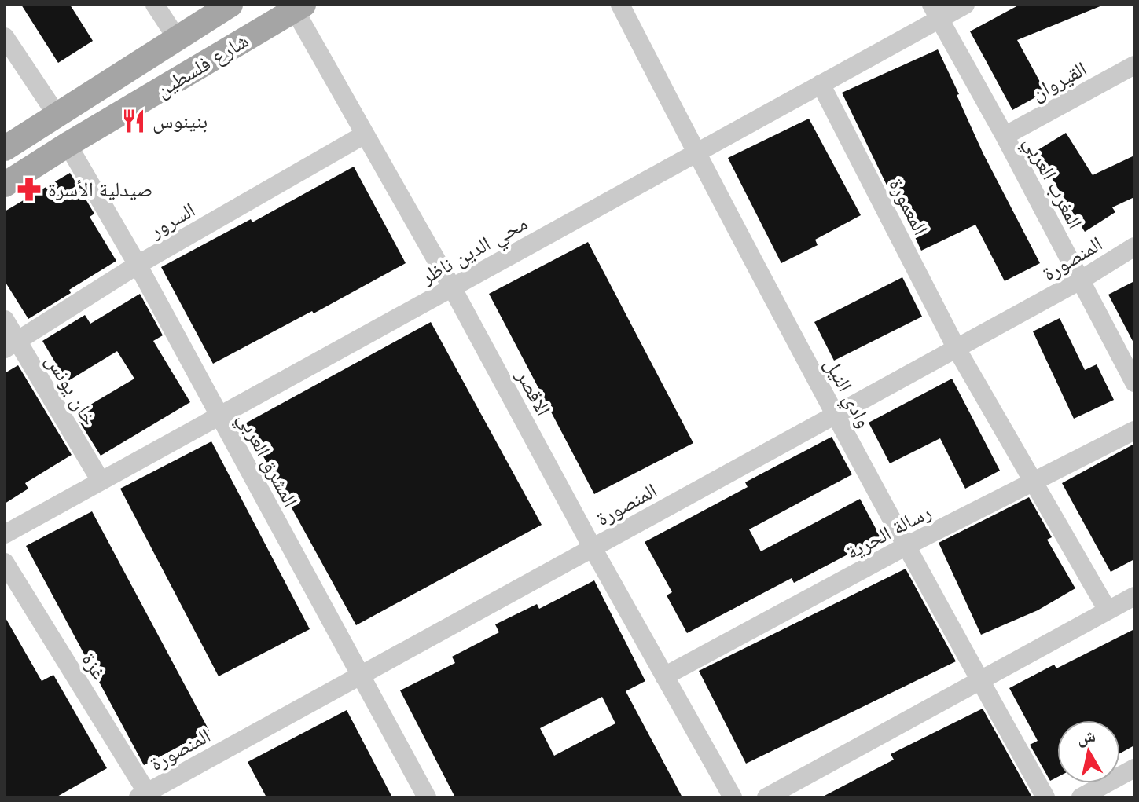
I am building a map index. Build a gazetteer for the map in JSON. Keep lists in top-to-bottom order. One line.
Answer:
{"streets":{"main road":["شارع فلسطين"],"street":["القيروان","المغرب العربي","المعمورة","السرور","محي الدين ناظر","المنصورة","خان يونس","الاقصر","وادي النيل","المشرق العربي","رسالة الحرية","غزة"]},"crossings":[["شارع فلسطين","الاقصر"],["شارع فلسطين","المشرق العربي"],["القيروان","المغرب العربي"],["المغرب العربي","محي الدين ناظر"],["المغرب العربي","المنصورة"],["المعمورة","محي الدين ناظر"],["المعمورة","المنصورة"],["المعمورة","رسالة الحرية"],["السرور","خان يونس"],["السرور","الاقصر"],["السرور","المشرق العربي"],["محي الدين ناظر","خان يونس"],["محي الدين ناظر","الاقصر"],["محي الدين ناظر","وادي النيل"],["محي الدين ناظر","المشرق العربي"],["المنصورة","الاقصر"],["المنصورة","وادي النيل"],["المنصورة","المشرق العربي"],["المنصورة","غزة"],["الاقصر","رسالة الحرية"],["وادي النيل","رسالة الحرية"]],"places":{"restaurant":["بنينوس"],"pharmacy":["صيدلية الأسرة"]},"north":"top"}
